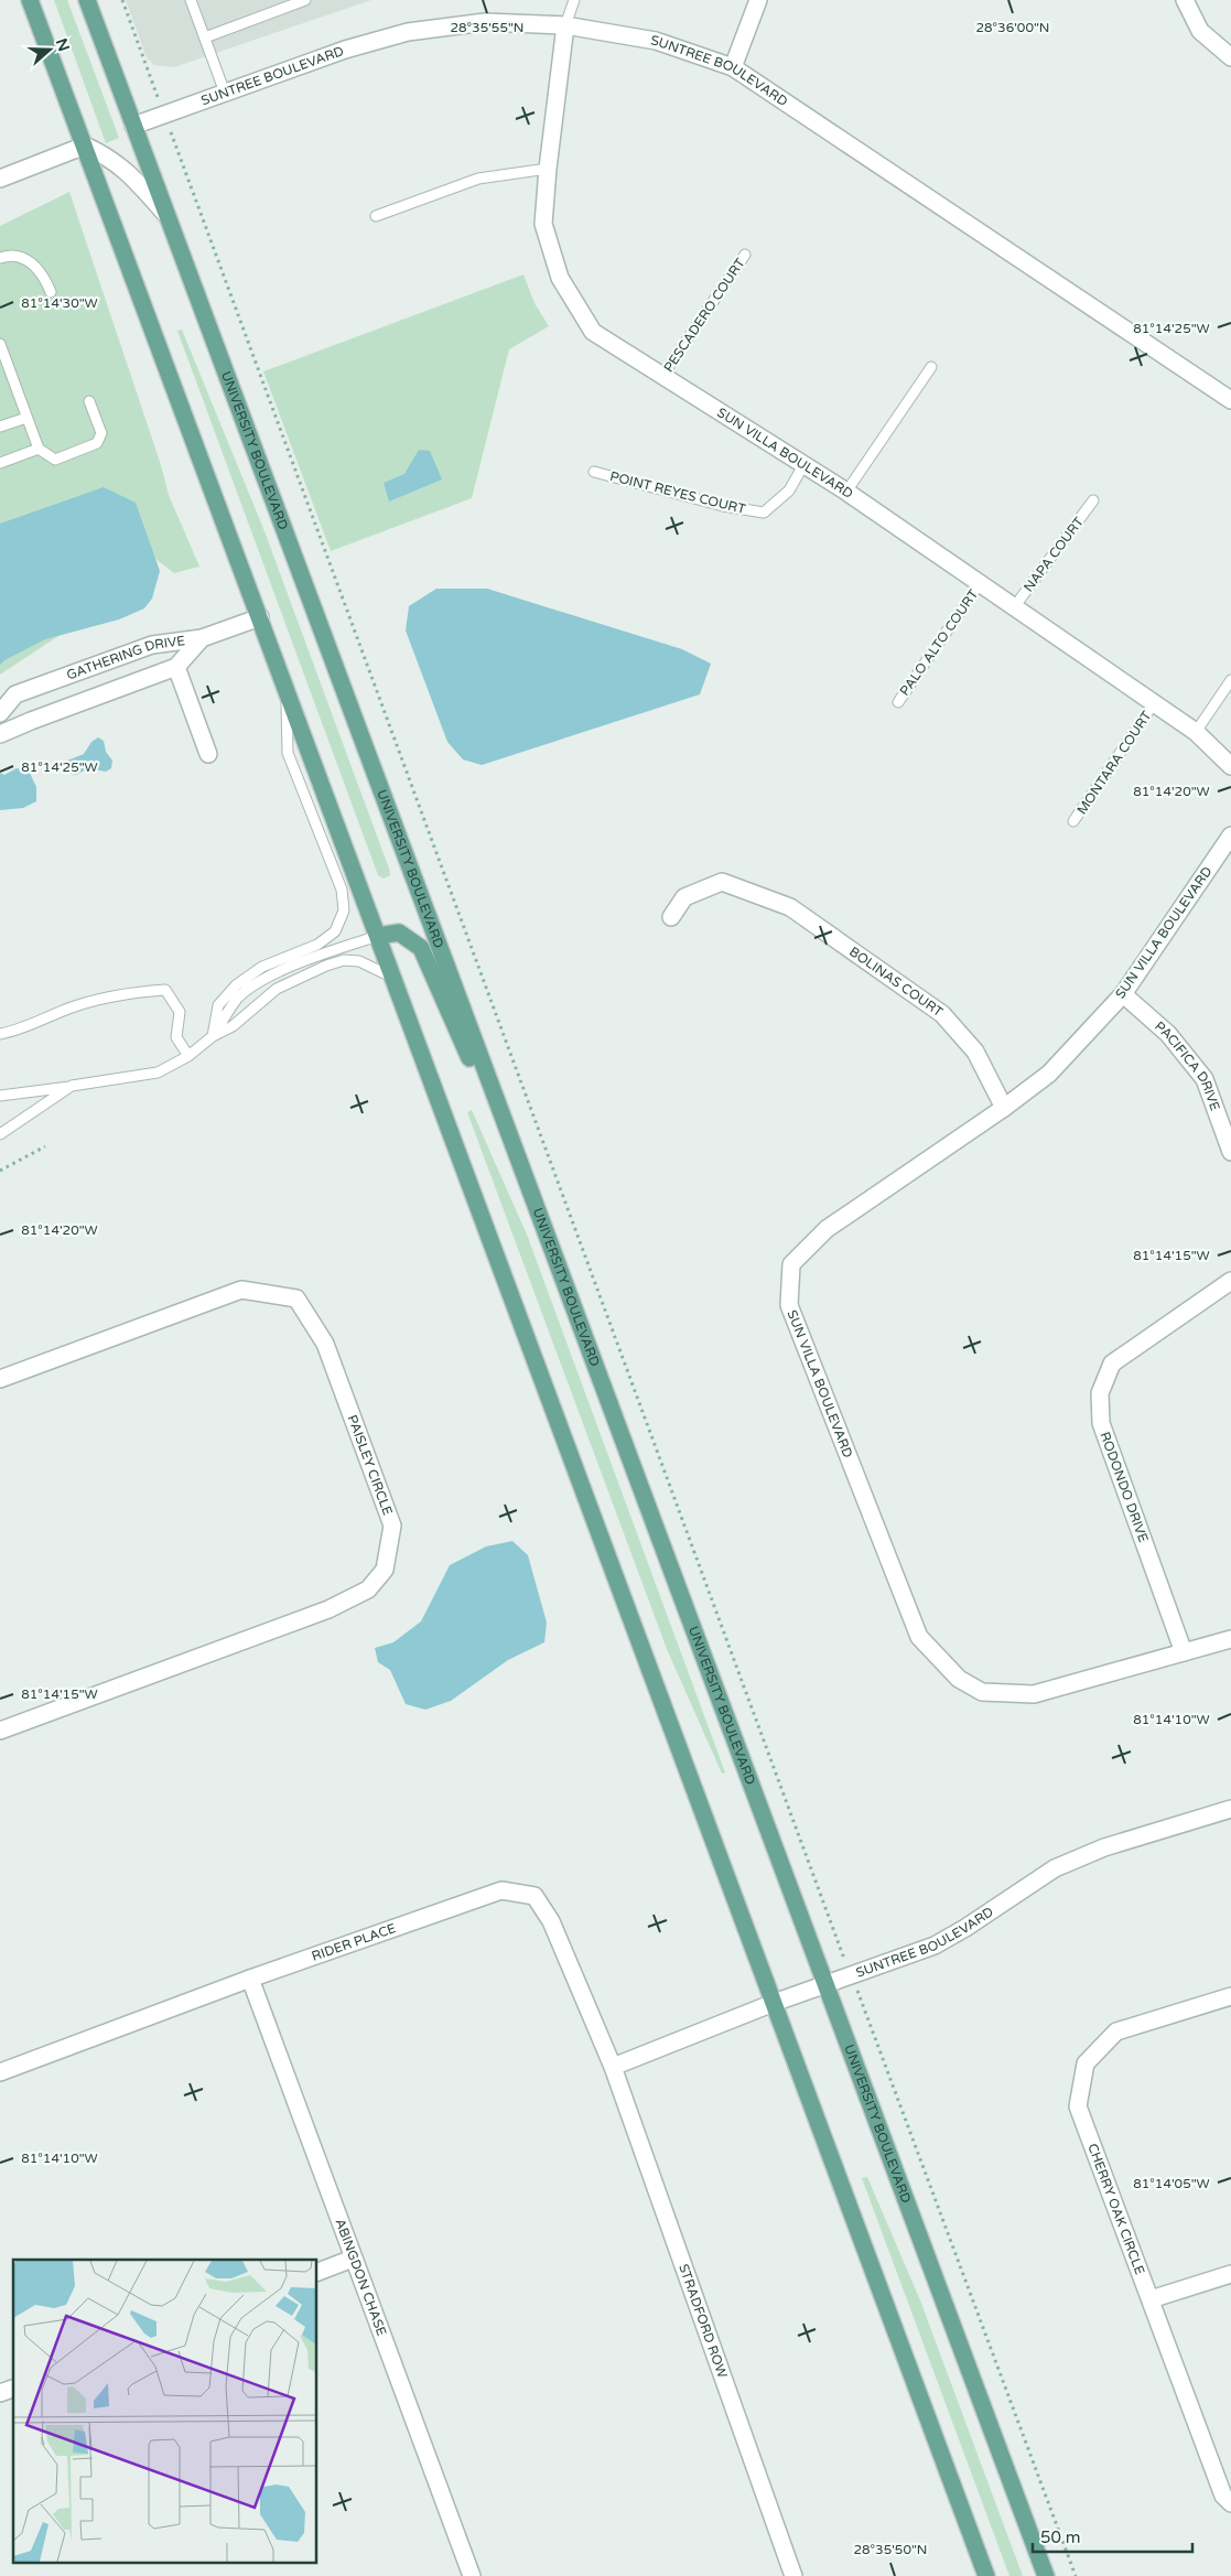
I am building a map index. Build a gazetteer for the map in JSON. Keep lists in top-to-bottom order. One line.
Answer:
{"streets":{"main road":["UNIVERSITY BOULEVARD"],"street":["SUNTREE BOULEVARD","SUN VILLA BOULEVARD","GATHERING DRIVE","BOLINAS COURT","PACIFICA DRIVE","PAISLEY CIRCLE","RODONDO DRIVE","RIDER PLACE","CHERRY OAK CIRCLE","ABINGDON CHASE","STRADFORD ROW"],"lane":["PESCADERO COURT","POINT REYES COURT","NAPA COURT","PALO ALTO COURT","MONTARA COURT"]},"crossings":[["SUNTREE BOULEVARD","UNIVERSITY BOULEVARD"],["SUNTREE BOULEVARD","SUN VILLA BOULEVARD"],["SUNTREE BOULEVARD","RIDER PLACE"],["SUNTREE BOULEVARD","STRADFORD ROW"],["PESCADERO COURT","SUN VILLA BOULEVARD"],["SUN VILLA BOULEVARD","POINT REYES COURT"],["SUN VILLA BOULEVARD","NAPA COURT"],["SUN VILLA BOULEVARD","PALO ALTO COURT"],["SUN VILLA BOULEVARD","MONTARA COURT"],["SUN VILLA BOULEVARD","BOLINAS COURT"],["SUN VILLA BOULEVARD","PACIFICA DRIVE"],["SUN VILLA BOULEVARD","RODONDO DRIVE"],["RIDER PLACE","ABINGDON CHASE"],["RIDER PLACE","STRADFORD ROW"]],"scale_bar":"50 m","north":"right","coordinates":["28°35'55\"N","28°36'00\"N","81°14'30\"W","81°14'25\"W","81°14'20\"W","81°14'15\"W","81°14'10\"W","81°14'05\"W","28°35'50\"N"]}
